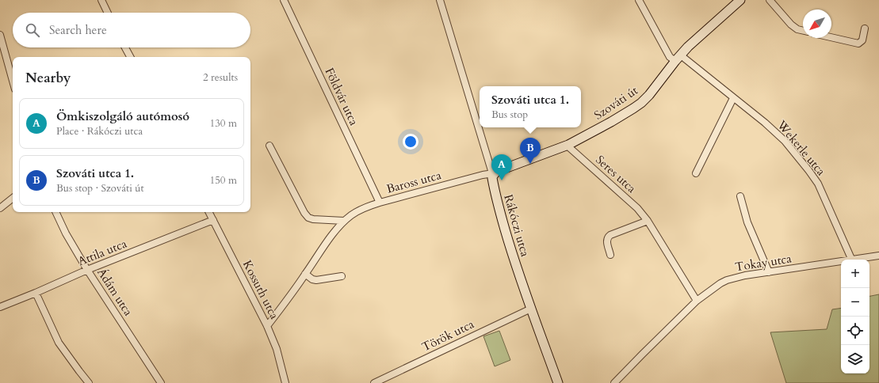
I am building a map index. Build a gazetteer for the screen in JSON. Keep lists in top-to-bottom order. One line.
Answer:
{"streets":{"main road":["Szováti út","Rákóczi utca"],"street":["Földvár utca","Wekerle utca","Seres utca","Baross utca","Attila utca","Tokay utca","Kossuth utca","Ádám utca","Török utca"]},"crossings":[["Földvár utca","Baross utca"],["Szováti út","Wekerle utca"],["Szováti út","Seres utca"],["Szováti út","Baross utca"],["Szováti út","Rákóczi utca"],["Seres utca","Tokay utca"],["Baross utca","Rákóczi utca"],["Baross utca","Kossuth utca"],["Rákóczi utca","Török utca"],["Attila utca","Kossuth utca"],["Attila utca","Ádám utca"]],"north":"bottom left","page":{"search":"Search here","heading":["Nearby","2 results"],"popup":["Szováti utca 1.","Bus stop"],"list":[{"mark":"A","name":"Ömkiszolgáló autómosó","note":"Place · Rákóczi utca","value":"130 m"},{"mark":"B","name":"Szováti utca 1.","note":"Bus stop · Szováti út","value":"150 m"}],"pins":["B","A"],"map_buttons":["+","−"]}}
